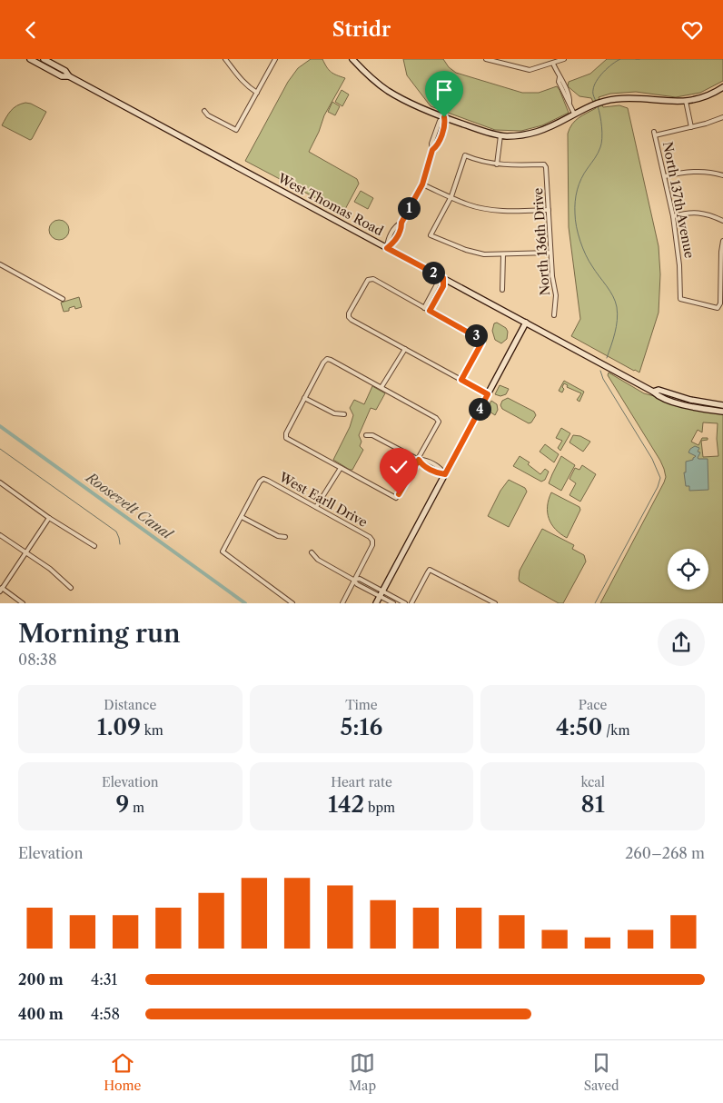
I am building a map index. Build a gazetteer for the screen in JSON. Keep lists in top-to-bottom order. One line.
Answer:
{"streets":{"main road":["West Thomas Road"],"street":["North 137th Avenue","North 136th Drive","West Earll Drive"]},"water":["Roosevelt Canal"],"page":{"header":"Stridr","pins":["1","2","3","4"],"heading":["Morning run","08:38"],"stats":[["Distance","1.09 km"],["Time","5:16"],["Pace","4:50 /km"],["Elevation","9 m"],["Heart rate","142 bpm"],["kcal","81"]],"chart":["Elevation","260–268 m"],"list":[{"name":"200 m","note":"4:31"},{"name":"400 m","note":"4:58"}],"tabs":["Home","Map","Saved"]}}
